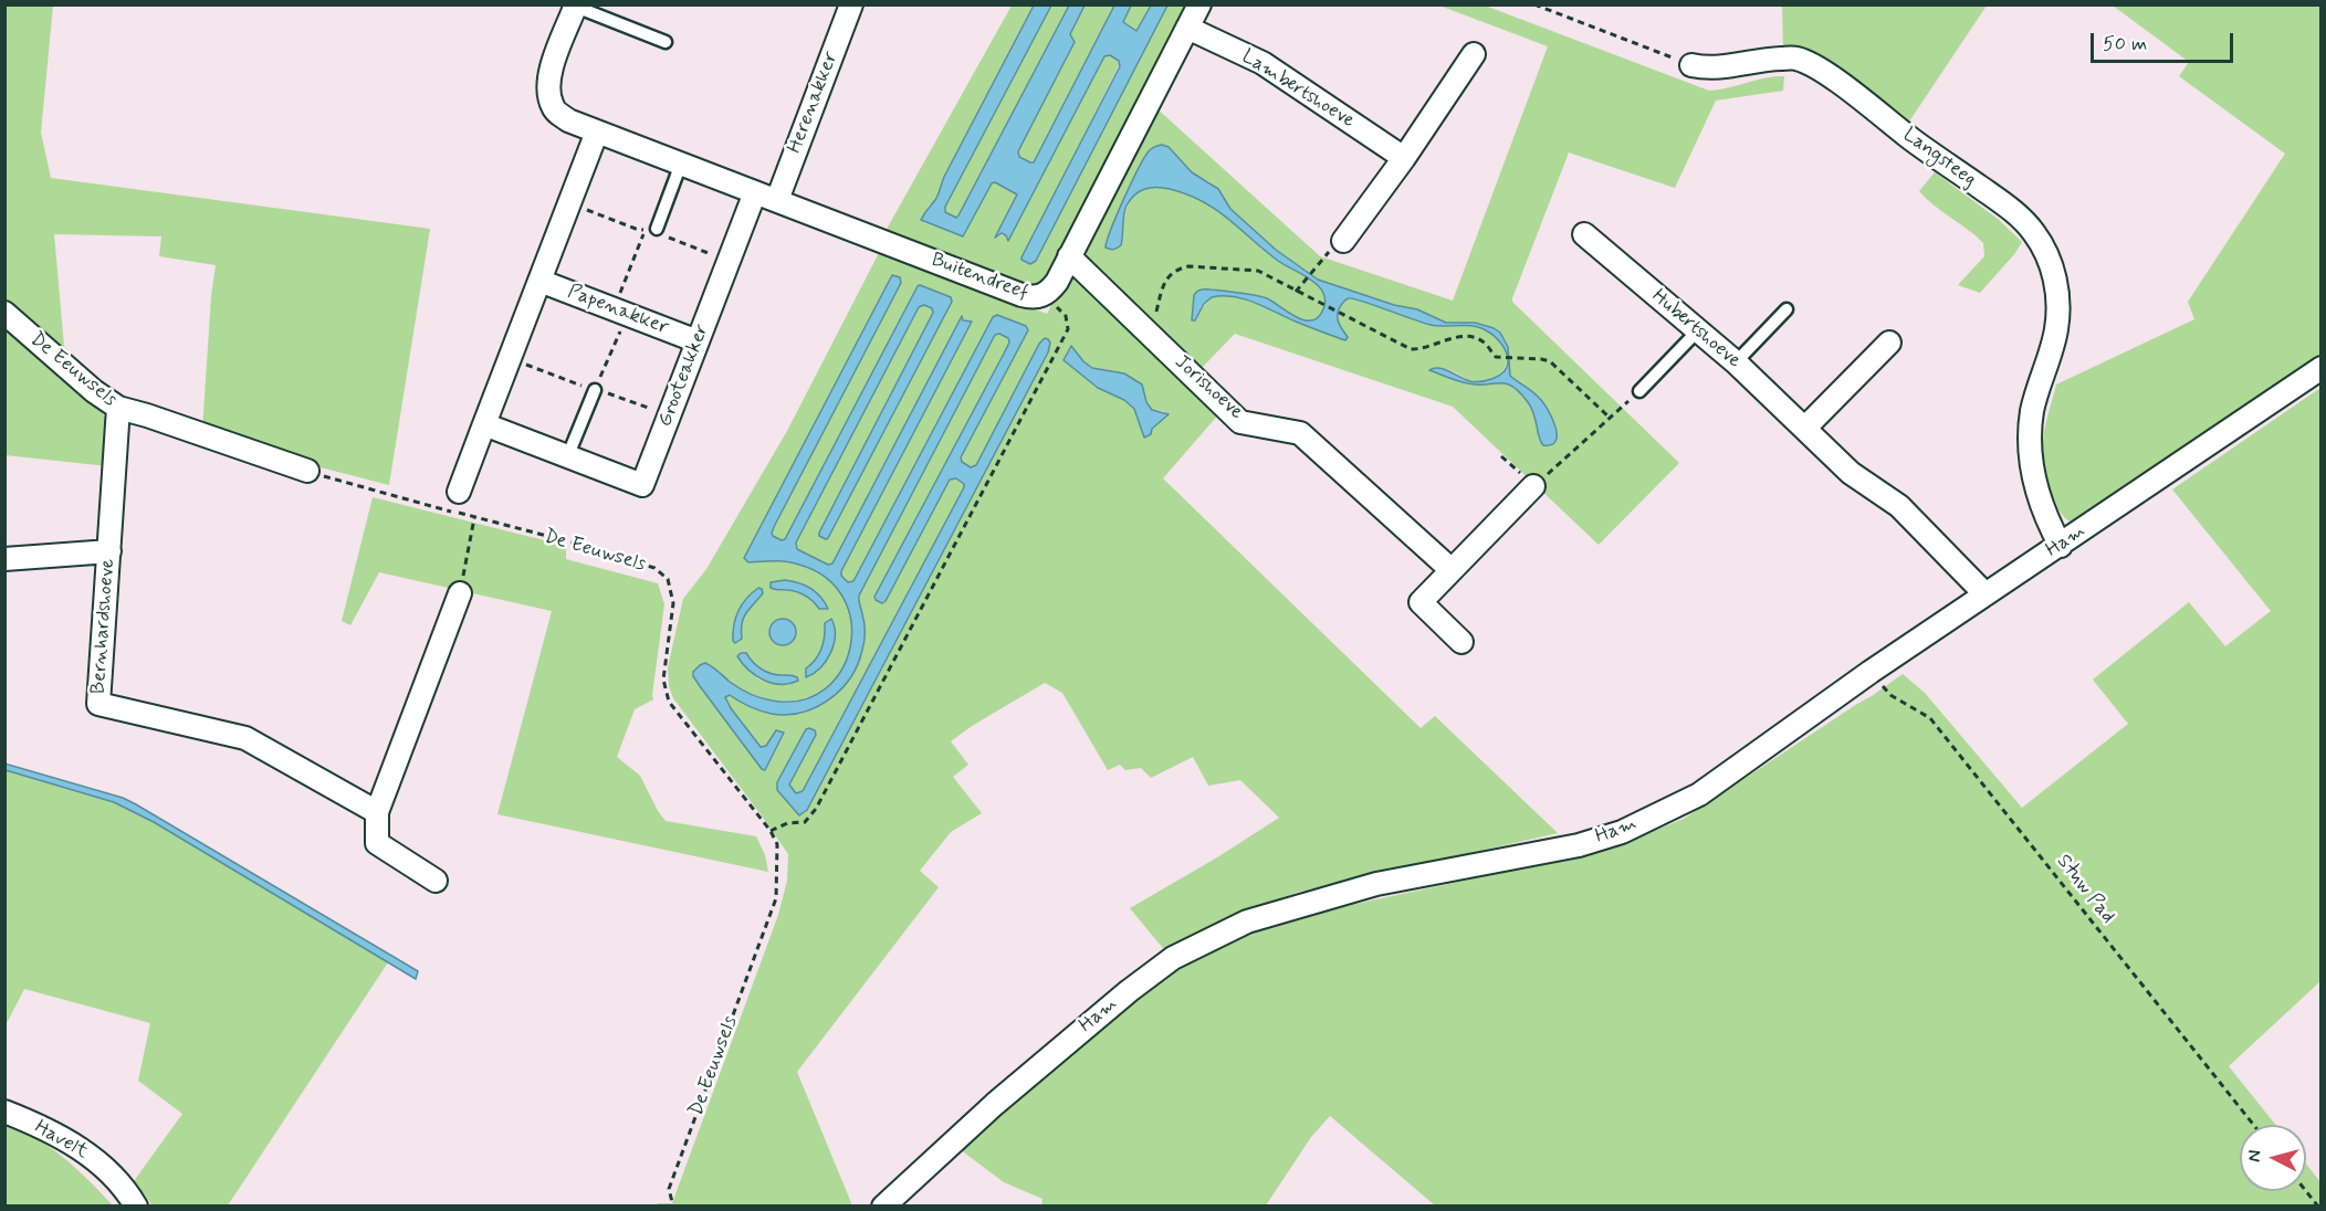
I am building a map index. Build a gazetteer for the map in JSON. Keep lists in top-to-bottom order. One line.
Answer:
{"streets":{"street":["Lambertshoeve","Herenakker","Langsteeg","Buitendreef","Papenakker","Hubertshoeve","De Eeuwsels","Grooteakker","Jorishoeve","Ham","Bernhardshoeve","Havelt"],"path":["Stuw Pad"]},"crossings":[["Lambertshoeve","Buitendreef"],["Herenakker","Buitendreef"],["Langsteeg","Ham"],["Buitendreef","Grooteakker"],["Buitendreef","Jorishoeve"],["Papenakker","Grooteakker"],["Hubertshoeve","Ham"],["De Eeuwsels","Bernhardshoeve"],["Ham","Stuw Pad"]],"scale_bar":"50 m","north":"left"}
